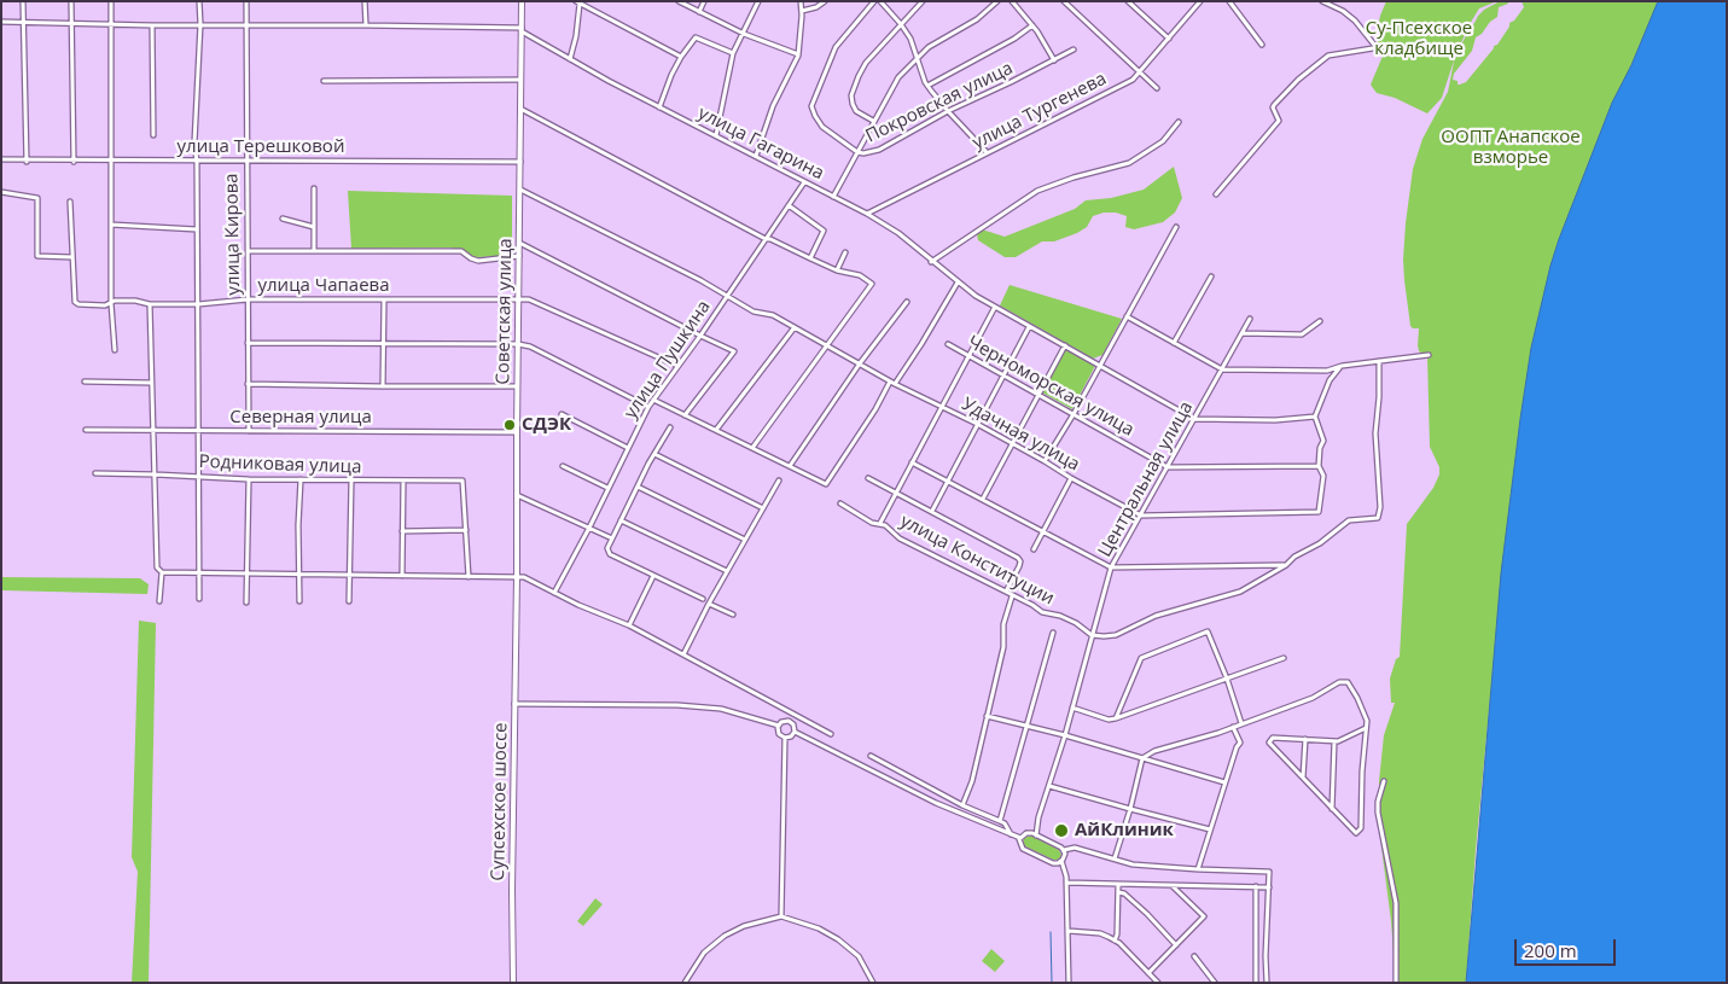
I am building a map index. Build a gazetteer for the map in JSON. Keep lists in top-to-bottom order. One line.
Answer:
{"streets":{"main road":["Советская улица","Супсехское шоссе"],"street":["Покровская улица","улица Тургенева","улица Гагарина","улица Терешковой","улица Кирова","улица Чапаева","улица Пушкина","Черноморская улица","Северная улица","Удачная улица","Родниковая улица","Центральная улица","улица Конституции"]},"crossings":[["улица Тургенева","улица Гагарина"],["улица Гагарина","улица Кирова"],["улица Гагарина","Советская улица"],["улица Гагарина","улица Пушкина"],["улица Гагарина","Центральная улица"],["улица Терешковой","улица Кирова"],["улица Терешковой","Советская улица"],["улица Кирова","улица Чапаева"],["улица Кирова","Северная улица"],["улица Чапаева","Советская улица"],["улица Чапаева","улица Пушкина"],["Советская улица","Северная улица"],["Советская улица","Супсехское шоссе"],["улица Пушкина","Удачная улица"],["Черноморская улица","Удачная улица"],["Черноморская улица","Центральная улица"],["Удачная улица","Центральная улица"],["Центральная улица","улица Конституции"]],"parks":["Су-Псехское кладбище","ООПТ Анапское взморье"],"places":["СДЭК","АйКлиник"],"scale_bar":"200 m"}
